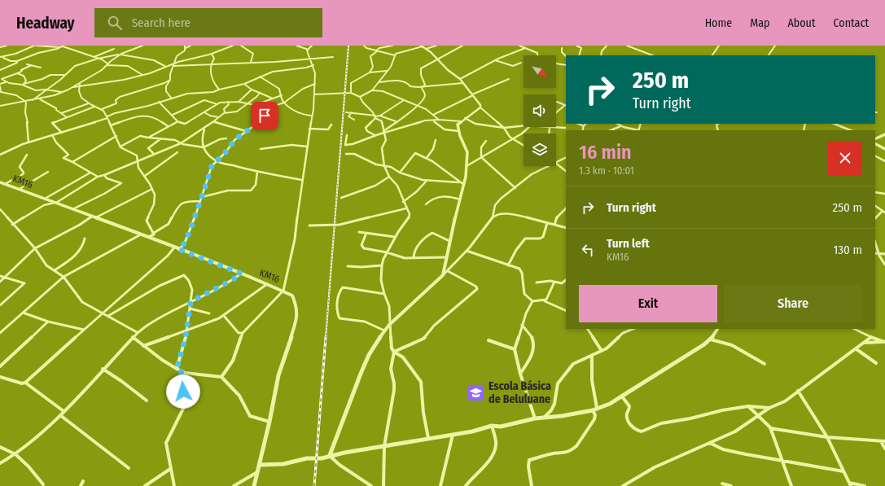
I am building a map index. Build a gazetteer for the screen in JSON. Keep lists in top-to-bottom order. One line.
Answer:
{"streets":{"street":["KM16"]},"places":{"school or university":["Escola Básica de Beluluane"]},"north":"bottom right","page":{"header":"Headway","search":"Search here","nav":["Home","Map","About","Contact"],"turn":["250 m","Turn right"],"heading":["16 min","1.3 km · 10:01"],"list":[{"name":"Turn right","value":"250 m"},{"name":"Turn left","note":"KM16","value":"130 m"}],"buttons":["Exit","Share"]}}
